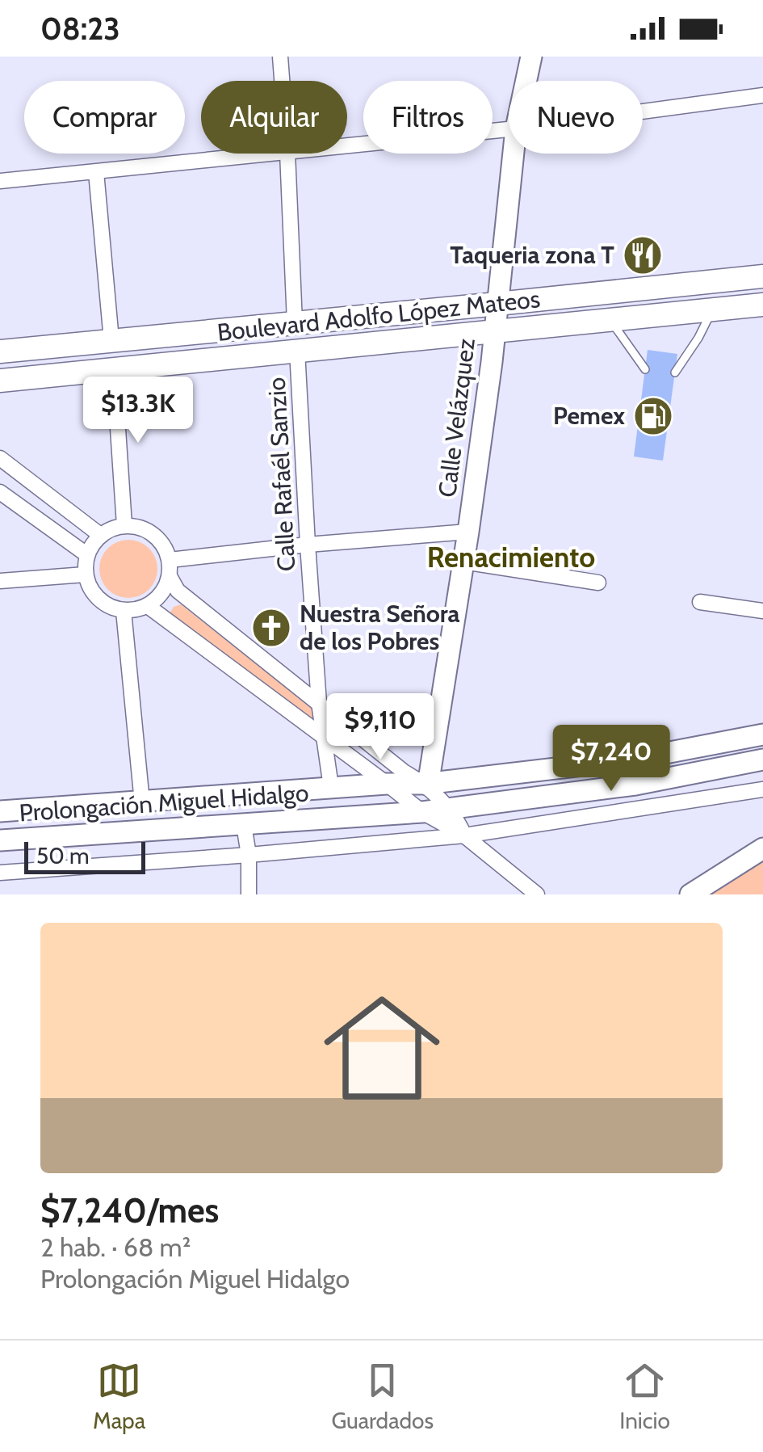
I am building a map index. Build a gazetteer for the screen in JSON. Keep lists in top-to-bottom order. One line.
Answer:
{"streets":{"main road":["Boulevard Adolfo López Mateos"],"street":["Calle Velázquez","Calle Rafaél Sanzio","Prolongación Miguel Hidalgo"]},"crossings":[["Boulevard Adolfo López Mateos","Calle Velázquez"],["Boulevard Adolfo López Mateos","Calle Rafaél Sanzio"],["Calle Velázquez","Prolongación Miguel Hidalgo"],["Calle Rafaél Sanzio","Prolongación Miguel Hidalgo"]],"districts":["Renacimiento"],"places":{"restaurant":["Taqueria zona T"],"fuel station":["Pemex"],"church":["Nuestra Señora de los Pobres"]},"scale_bar":"50 m","page":{"status":"08:23","chip":["Comprar","Alquilar","Filtros","Nuevo"],"price":["$13.3K","$9,110","$7,240"],"scale":"50 m","list":[{"name":"$7,240/mes","note":"2 hab. · 68 m² · Prolongación Miguel Hidalgo"}],"tabs":["Mapa","Guardados","Inicio"]}}
